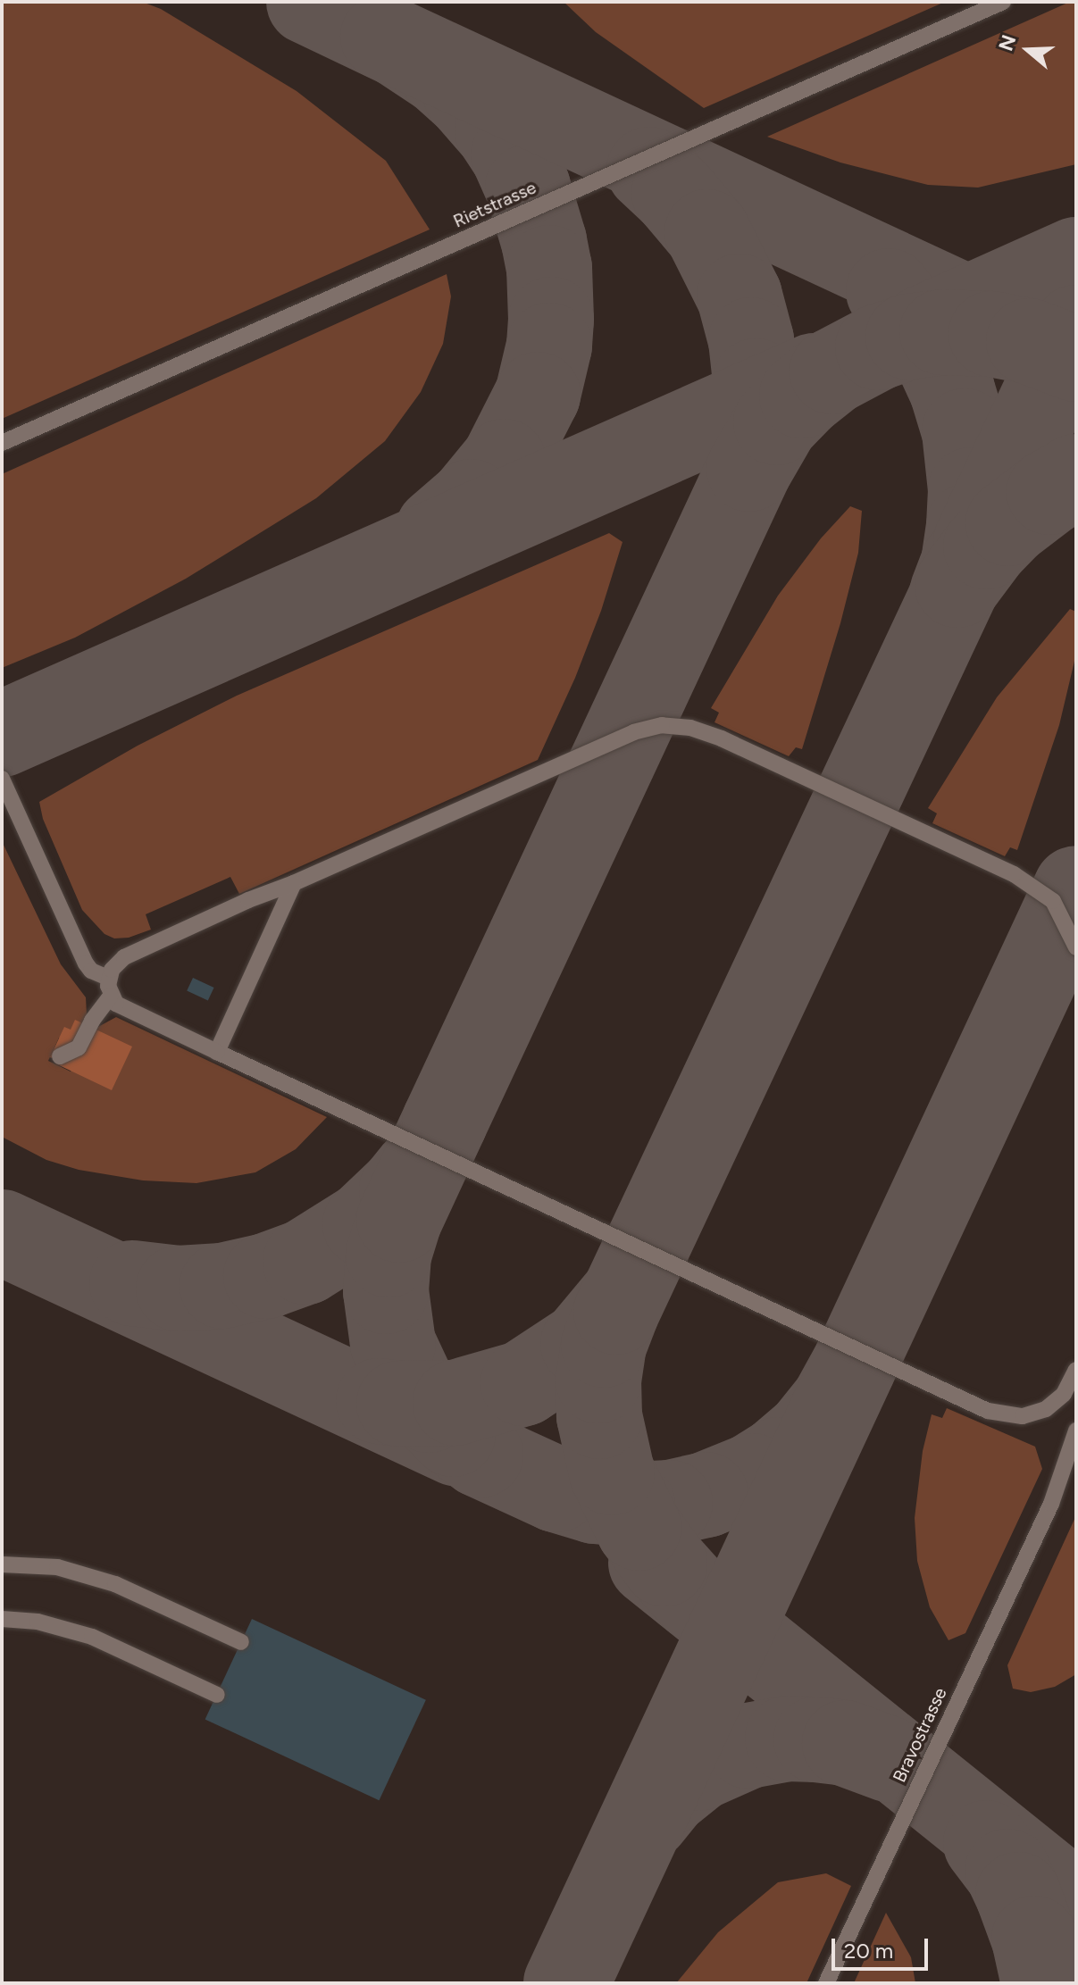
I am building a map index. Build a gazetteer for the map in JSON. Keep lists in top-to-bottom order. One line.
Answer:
{"streets":{"lane":["Rietstrasse","Bravostrasse"]},"scale_bar":"20 m","north":"left"}
